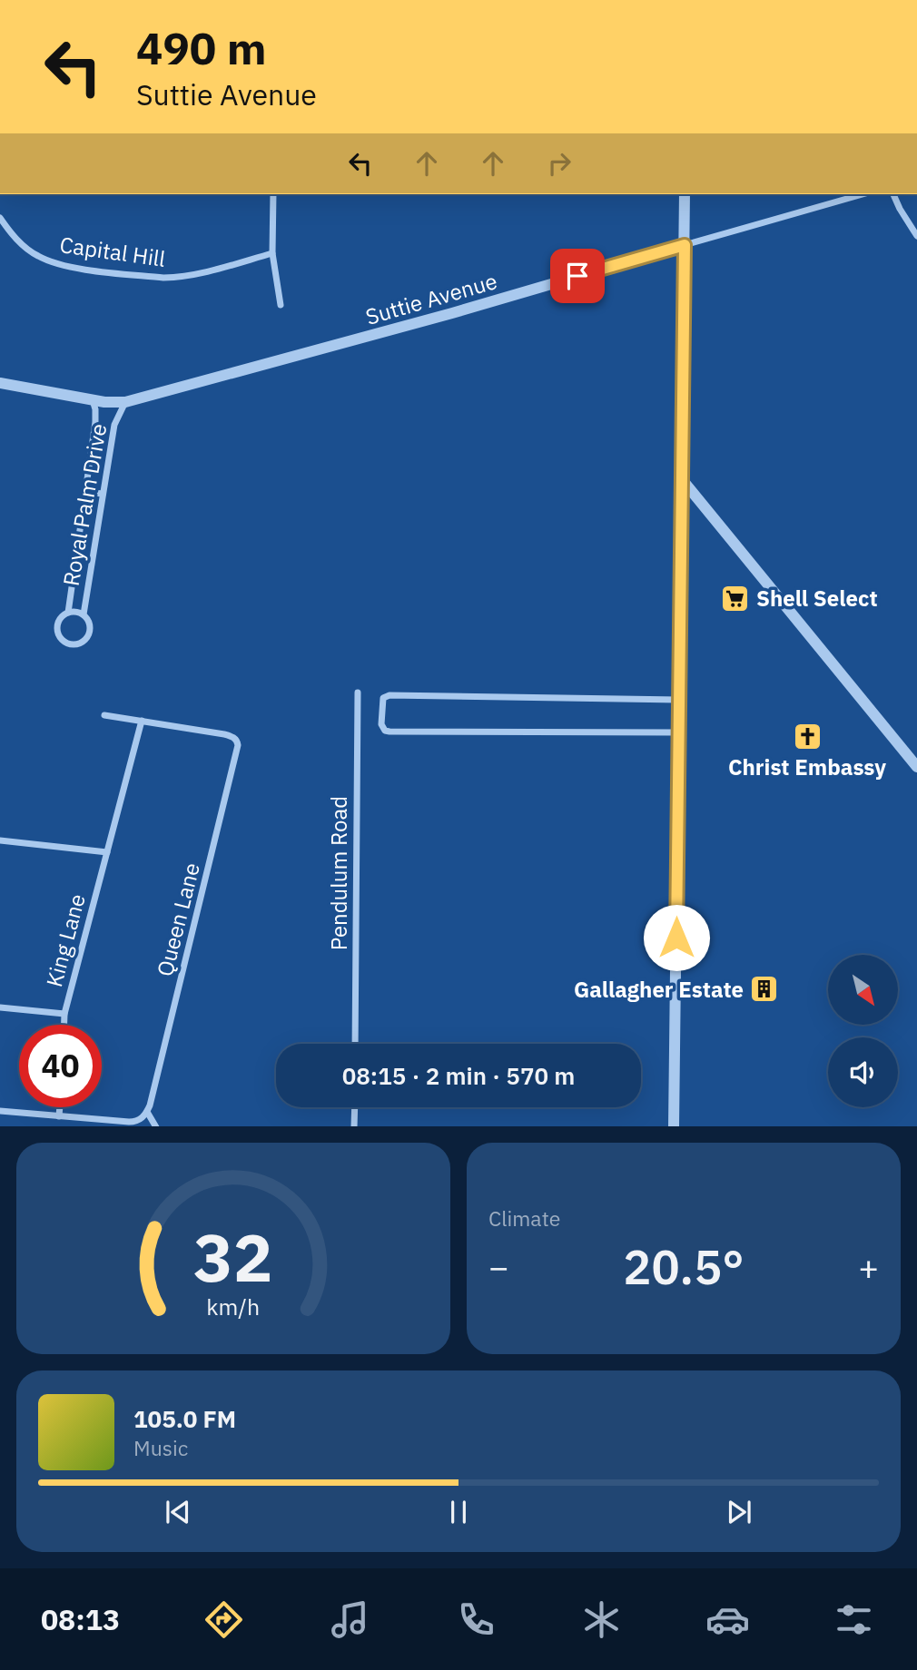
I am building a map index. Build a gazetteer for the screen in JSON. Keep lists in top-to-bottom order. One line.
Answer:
{"streets":{"street":["Capital Hill","Suttie Avenue","Royal Palm Drive","Pendulum Road","Queen Lane","King Lane"]},"crossings":[["Suttie Avenue","Royal Palm Drive"],["Queen Lane","King Lane"]],"places":{"supermarket":["Shell Select"],"church":["Christ Embassy"],"building":["Gallagher Estate"]},"north":"bottom right","page":{"turn":["490 m","Suttie Avenue"],"limit":"40","trip":"08:15 · 2 min · 570 m","tile":"Climate","heat":["−","20.5°","+"],"song":["105.0 FM","Music"],"tabs":"08:13","gauge":["32","km/h"]}}
